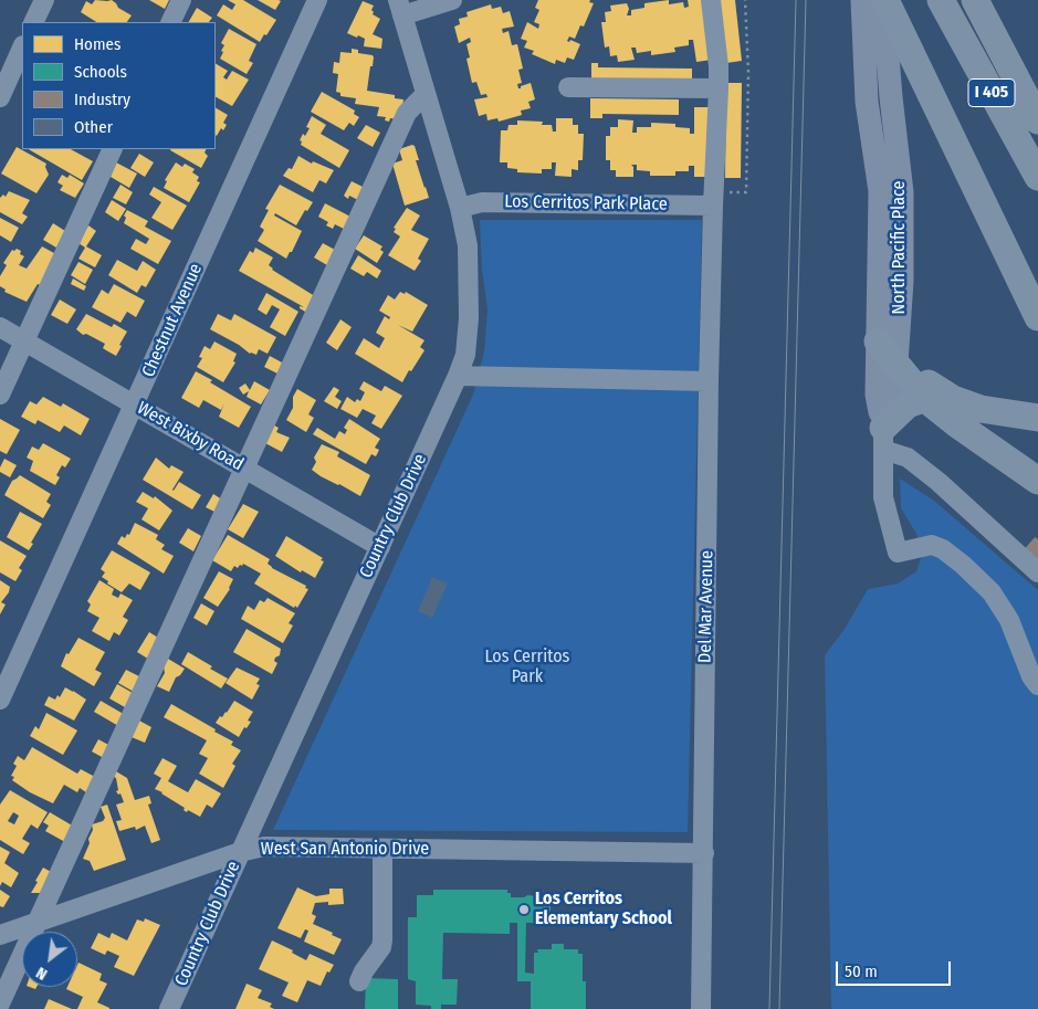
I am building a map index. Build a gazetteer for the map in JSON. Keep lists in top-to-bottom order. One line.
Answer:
{"streets":{"highway":["I 405"],"main road":["North Pacific Place"],"street":["Los Cerritos Park Place","Chestnut Avenue","West Bixby Road","Country Club Drive","Del Mar Avenue","West San Antonio Drive"]},"crossings":[["Los Cerritos Park Place","Country Club Drive"],["Los Cerritos Park Place","Del Mar Avenue"],["Chestnut Avenue","West Bixby Road"],["West Bixby Road","Country Club Drive"],["Country Club Drive","West San Antonio Drive"],["Del Mar Avenue","West San Antonio Drive"]],"parks":["Los Cerritos Park"],"places":["Los Cerritos Elementary School"],"legend":["Homes","Schools","Industry","Other"],"scale_bar":"50 m","north":"bottom left"}
